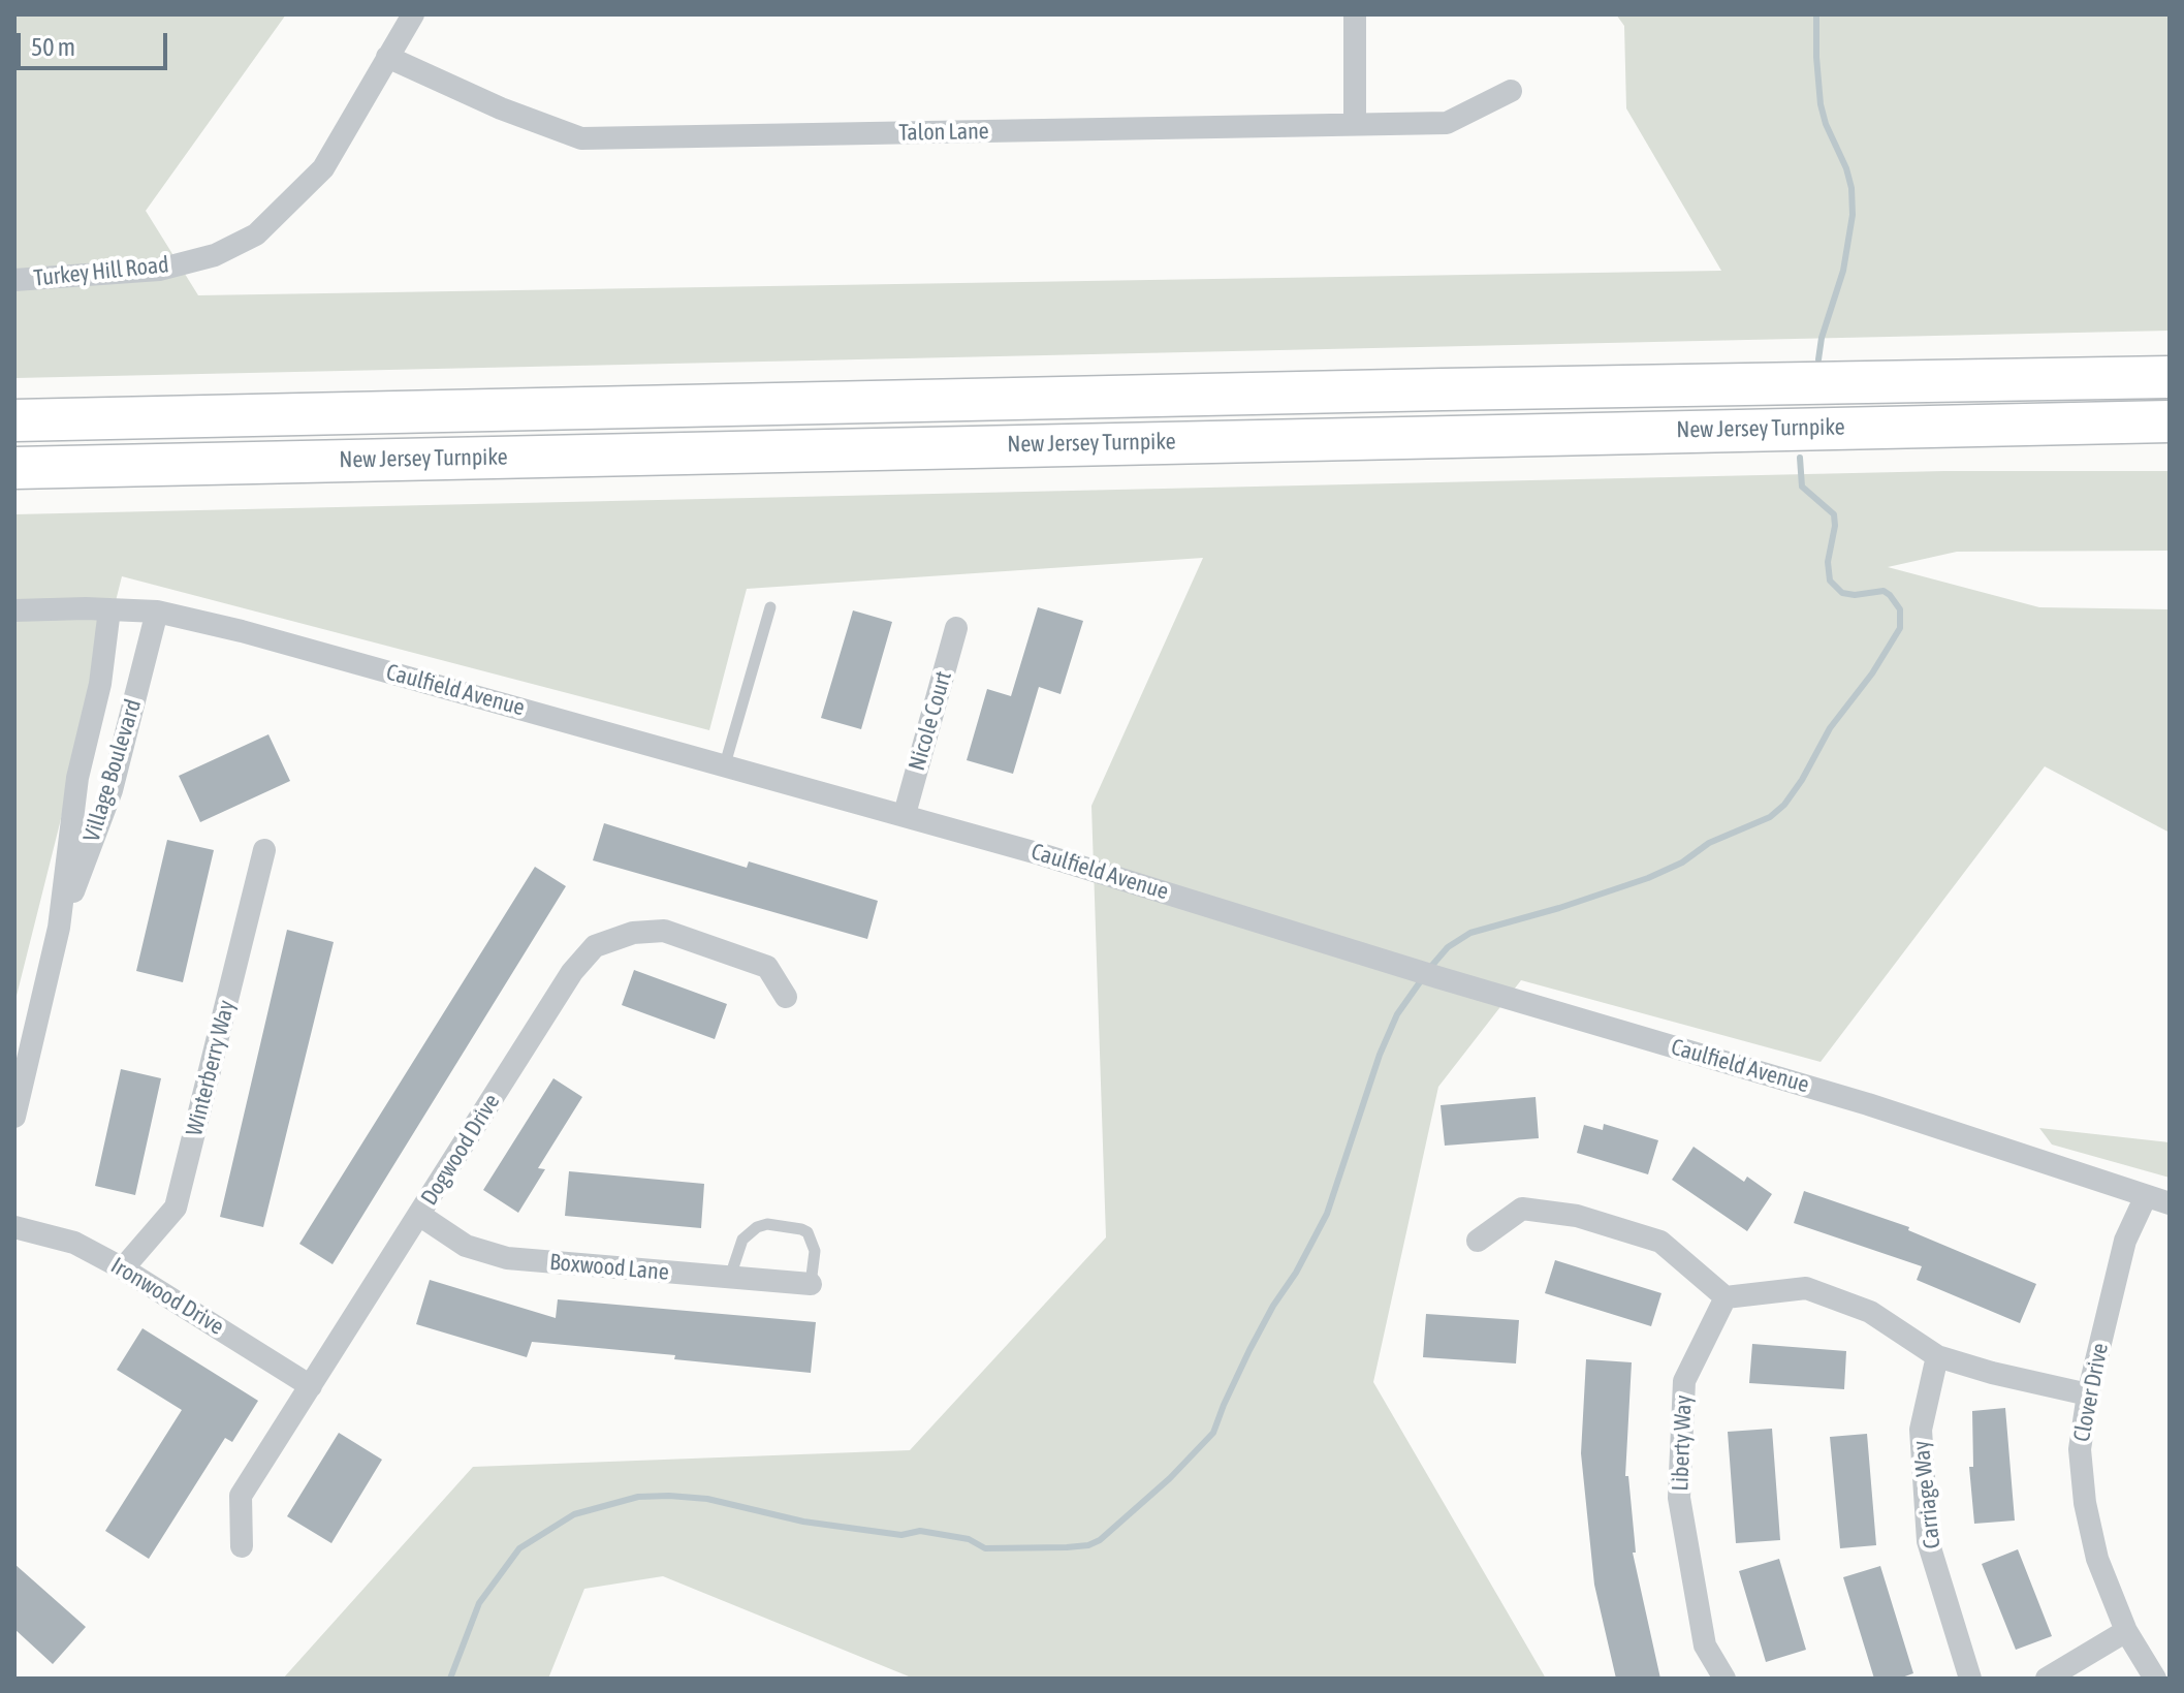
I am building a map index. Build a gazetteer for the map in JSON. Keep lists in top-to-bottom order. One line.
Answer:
{"streets":{"highway":["New Jersey Turnpike"],"street":["Talon Lane","Turkey Hill Road","Caulfield Avenue","Nicole Court","Village Boulevard","Winterberry Way","Dogwood Drive","Boxwood Lane","Ironwood Drive","Clover Drive","Liberty Way","Carriage Way"]},"crossings":[["Talon Lane","Turkey Hill Road"],["Caulfield Avenue","Nicole Court"],["Caulfield Avenue","Village Boulevard"],["Caulfield Avenue","Clover Drive"],["Winterberry Way","Ironwood Drive"],["Dogwood Drive","Boxwood Lane"],["Dogwood Drive","Ironwood Drive"]],"scale_bar":"50 m"}
